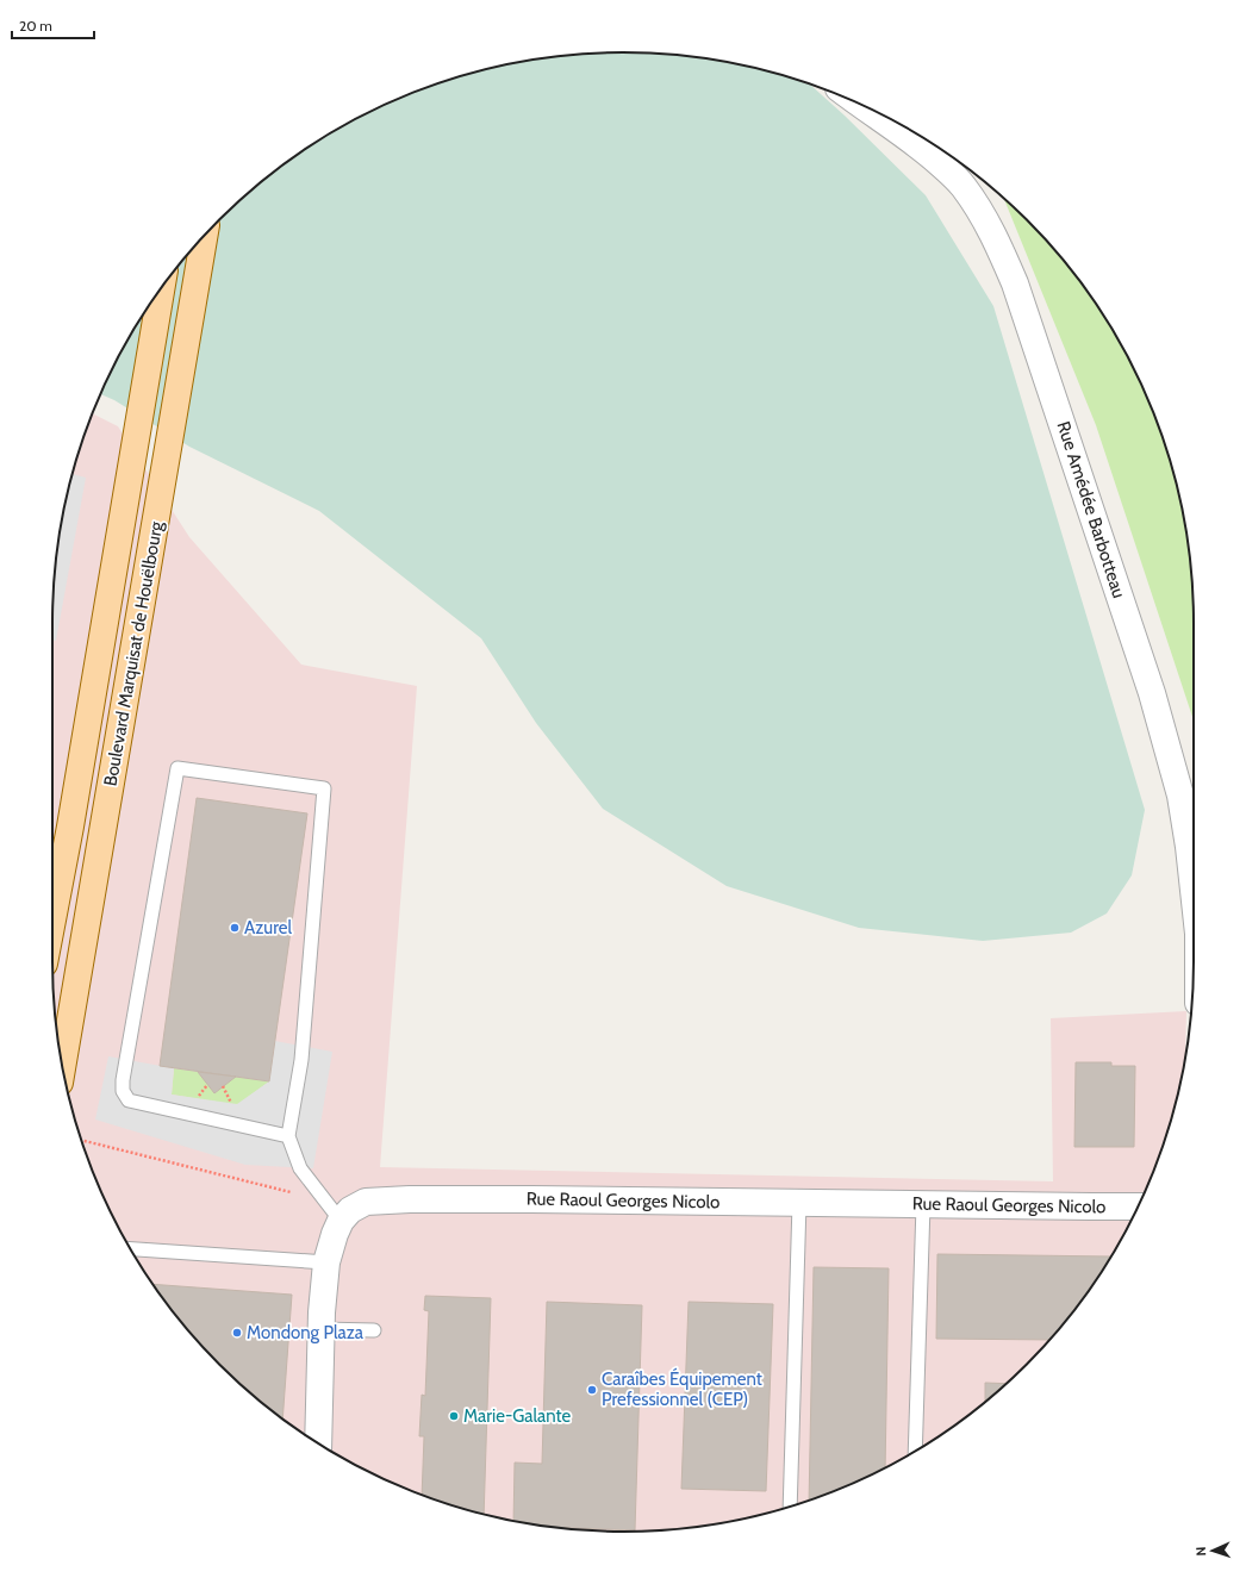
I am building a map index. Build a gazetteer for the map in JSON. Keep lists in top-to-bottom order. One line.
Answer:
{"streets":{"main road":["Boulevard Marquisat de Houëlbourg"],"street":["Rue Amédée Barbotteau","Rue Raoul Georges Nicolo"]},"places":["Azurel","Mondong Plaza","Caraîbes Équipement Prefessionnel (CEP)","Marie-Galante"],"scale_bar":"20 m","north":"left"}
